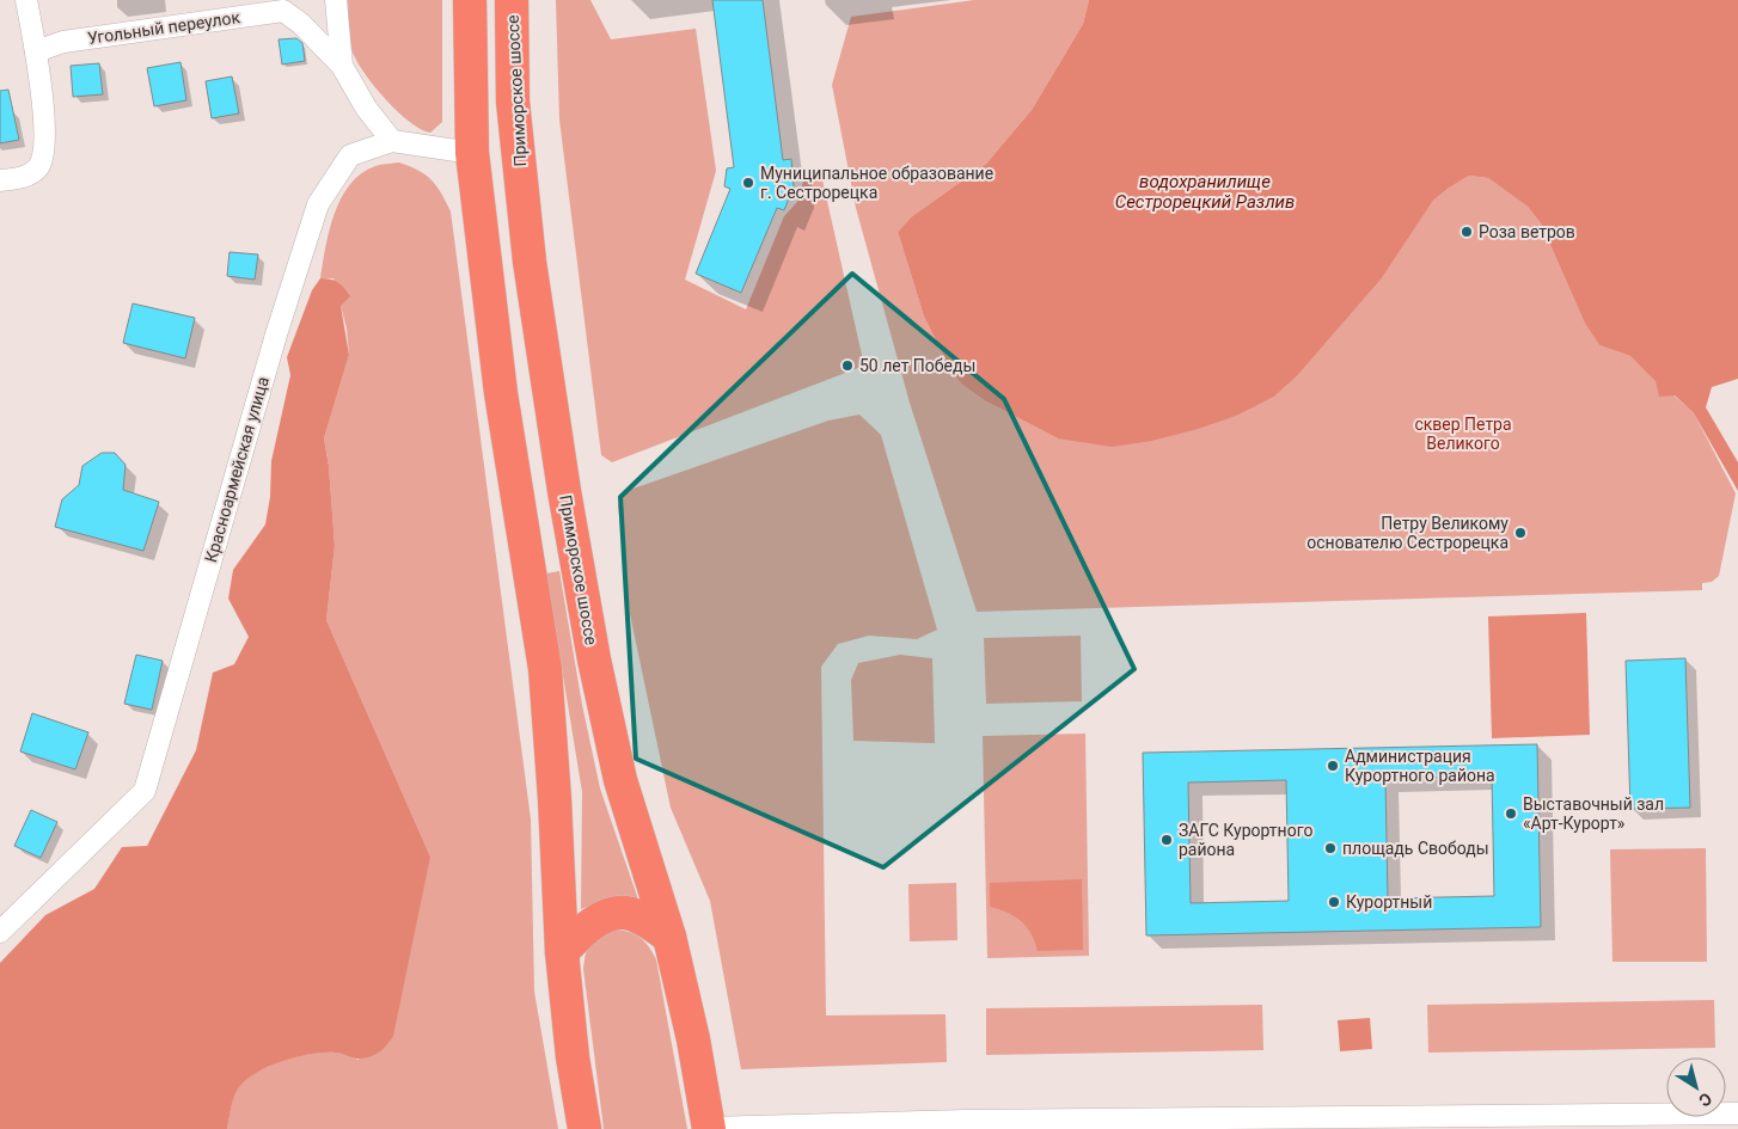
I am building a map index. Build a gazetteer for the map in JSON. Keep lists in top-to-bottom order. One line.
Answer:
{"streets":{"highway":["Приморское шоссе"],"street":["Угольный переулок","Красноармейская улица"]},"water":["водохранилище Сестрорецкий Разлив"],"parks":["сквер Петра Великого"],"places":["Муниципальное образование г. Сестрорецка","Роза ветров","50 лет Победы","Петру Великому основателю Сестрорецка","Администрация Курортного района","Выставочный зал «Арт-Курорт»","ЗАГС Курортного района","площадь Свободы","Курортный"],"north":"bottom right"}
